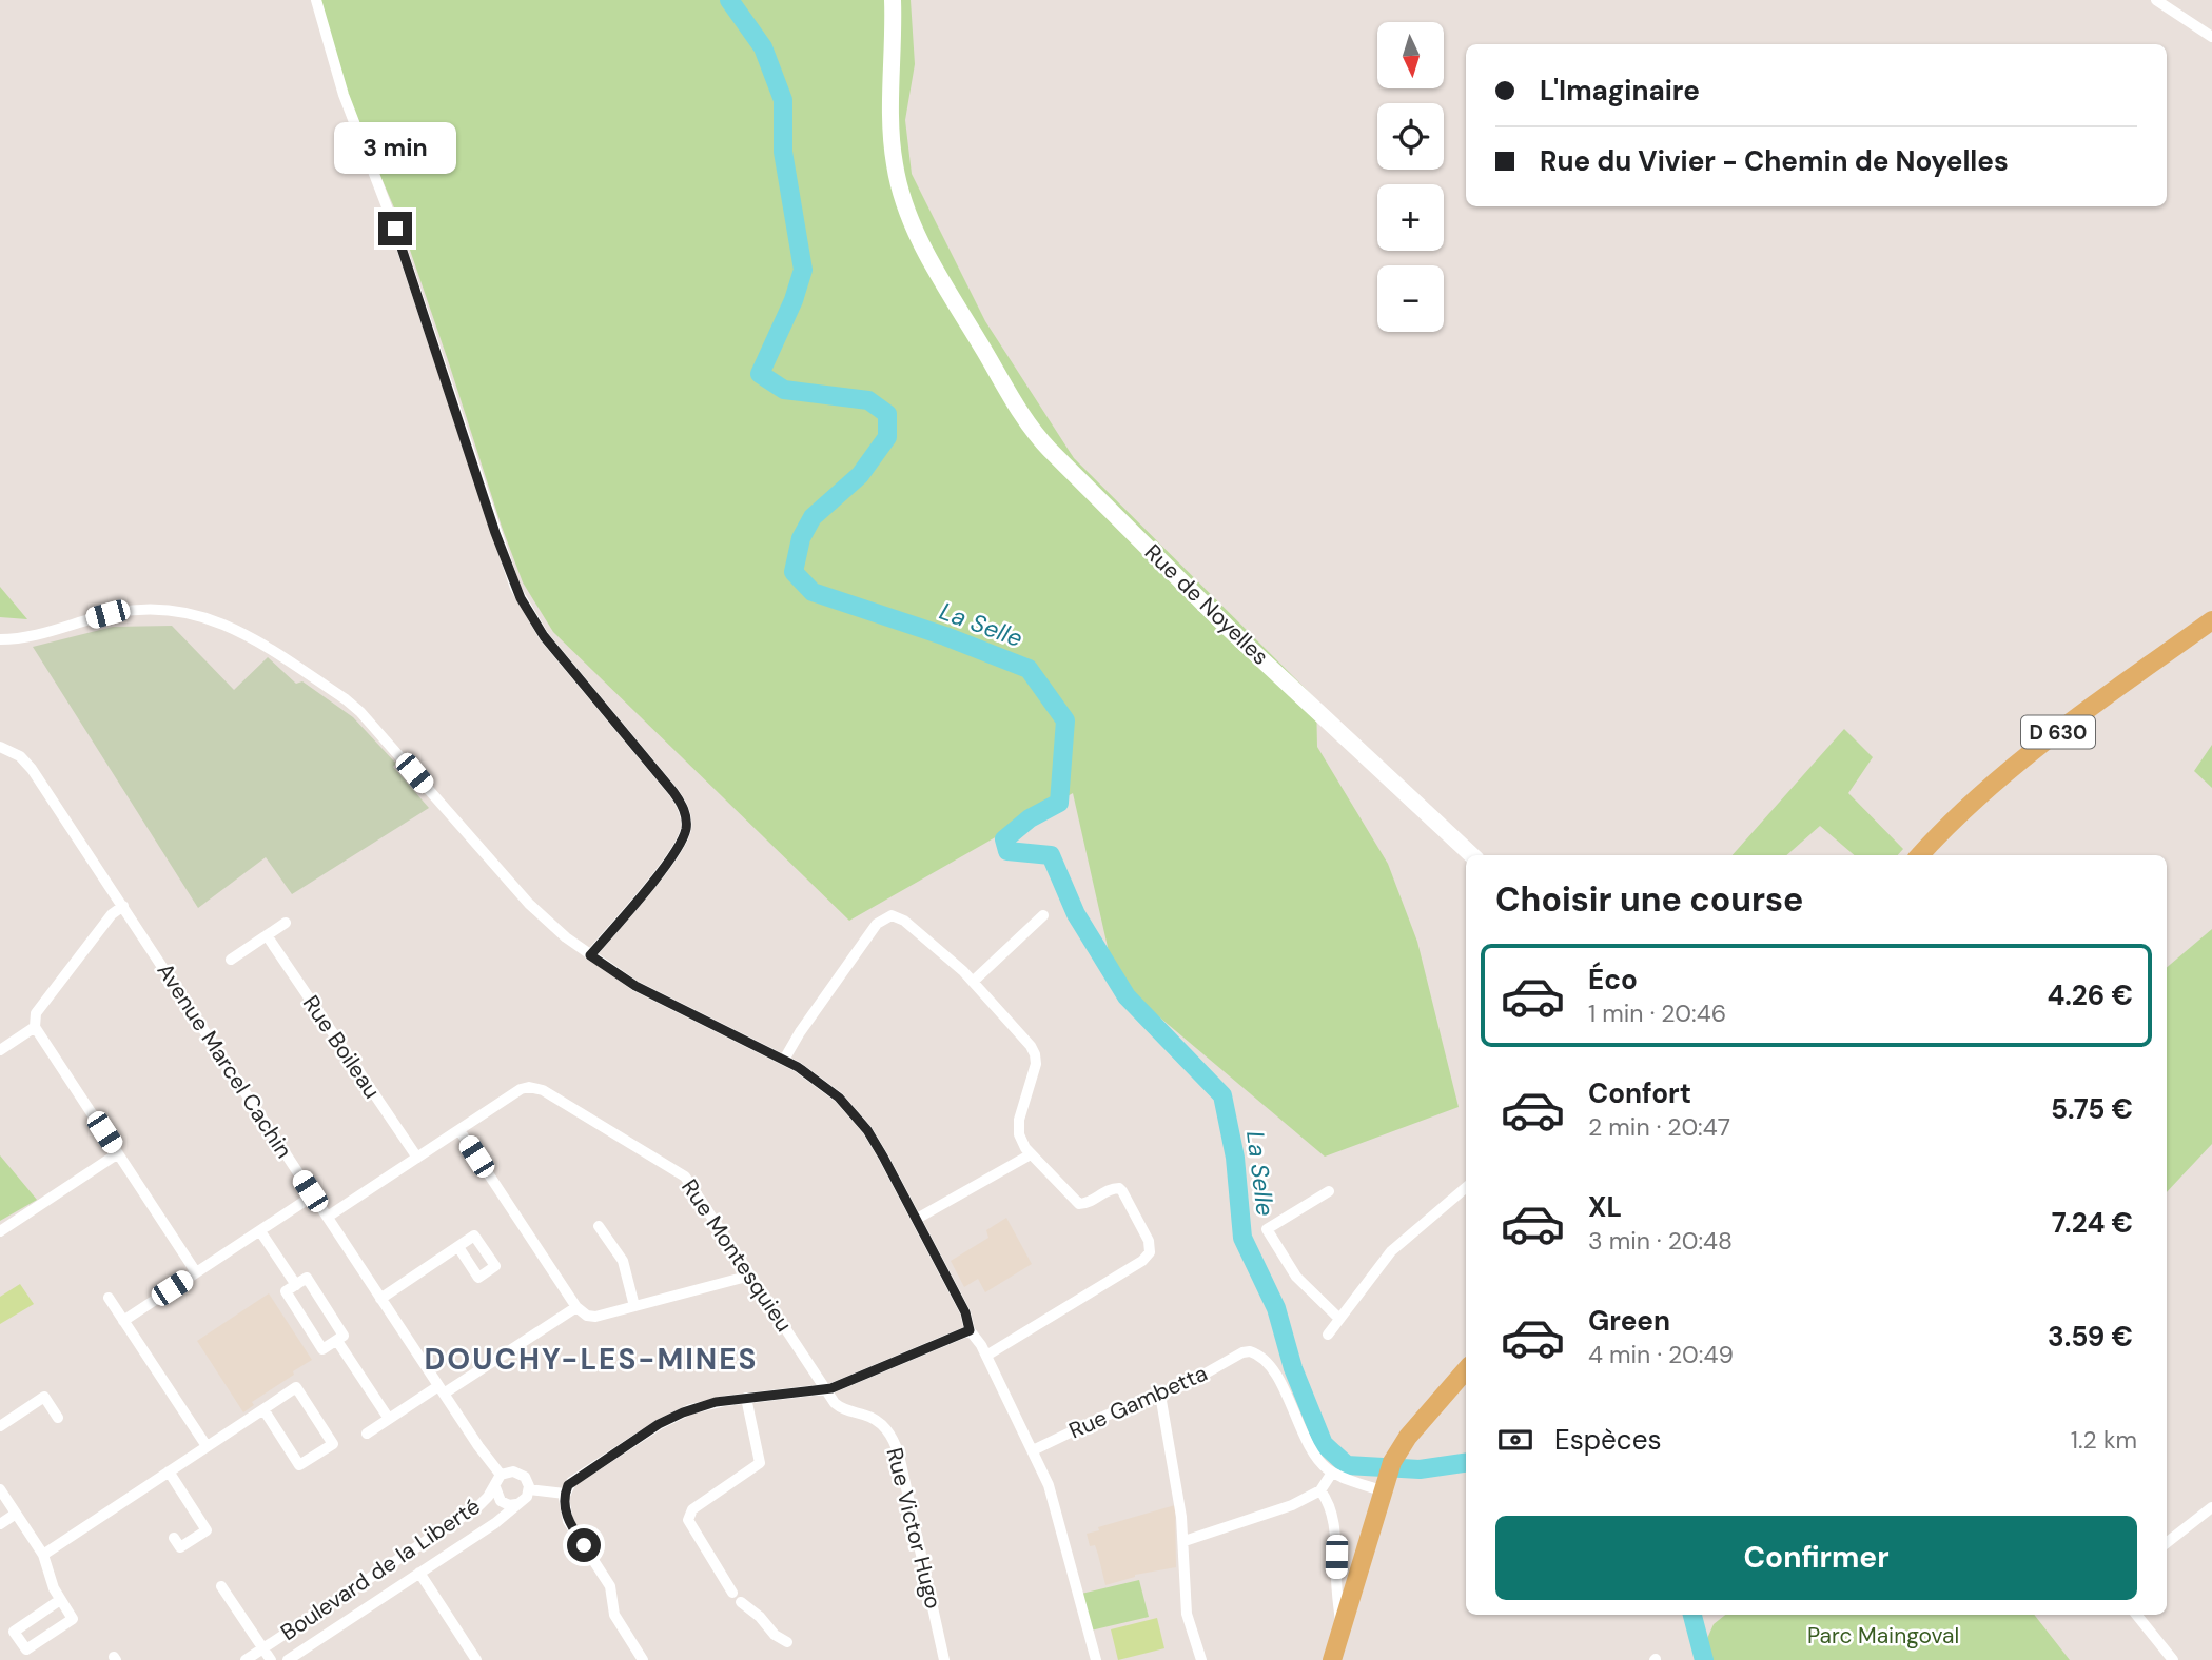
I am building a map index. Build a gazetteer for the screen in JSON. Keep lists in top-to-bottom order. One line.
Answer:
{"streets":{"main road":["D 630"],"street":["Rue de Noyelles","Rue Boileau","Avenue Marcel Cachin","Rue Montesquieu","Rue Gambetta","Rue Victor Hugo","Boulevard de la Liberté"]},"crossings":[["Rue Boileau","Rue Montesquieu"],["Avenue Marcel Cachin","Rue Montesquieu"],["Avenue Marcel Cachin","Boulevard de la Liberté"],["Rue Montesquieu","Rue Victor Hugo"]],"districts":["DOUCHY-LES-MINES"],"water":["La Selle"],"parks":["Parc Maingoval"],"north":"bottom","page":{"map_buttons":["+","−"],"banner":["L'Imaginaire","Rue du Vivier - Chemin de Noyelles"],"bubble":"3 min","heading":"Choisir une course","list":[{"name":"Éco","note":"1 min · 20:46","value":"4.26 €"},{"name":"Confort","note":"2 min · 20:47","value":"5.75 €"},{"name":"XL","note":"3 min · 20:48","value":"7.24 €"},{"name":"Green","note":"4 min · 20:49","value":"3.59 €"}],"pay":["Espèces","1.2 km"],"buttons":"Confirmer"}}
